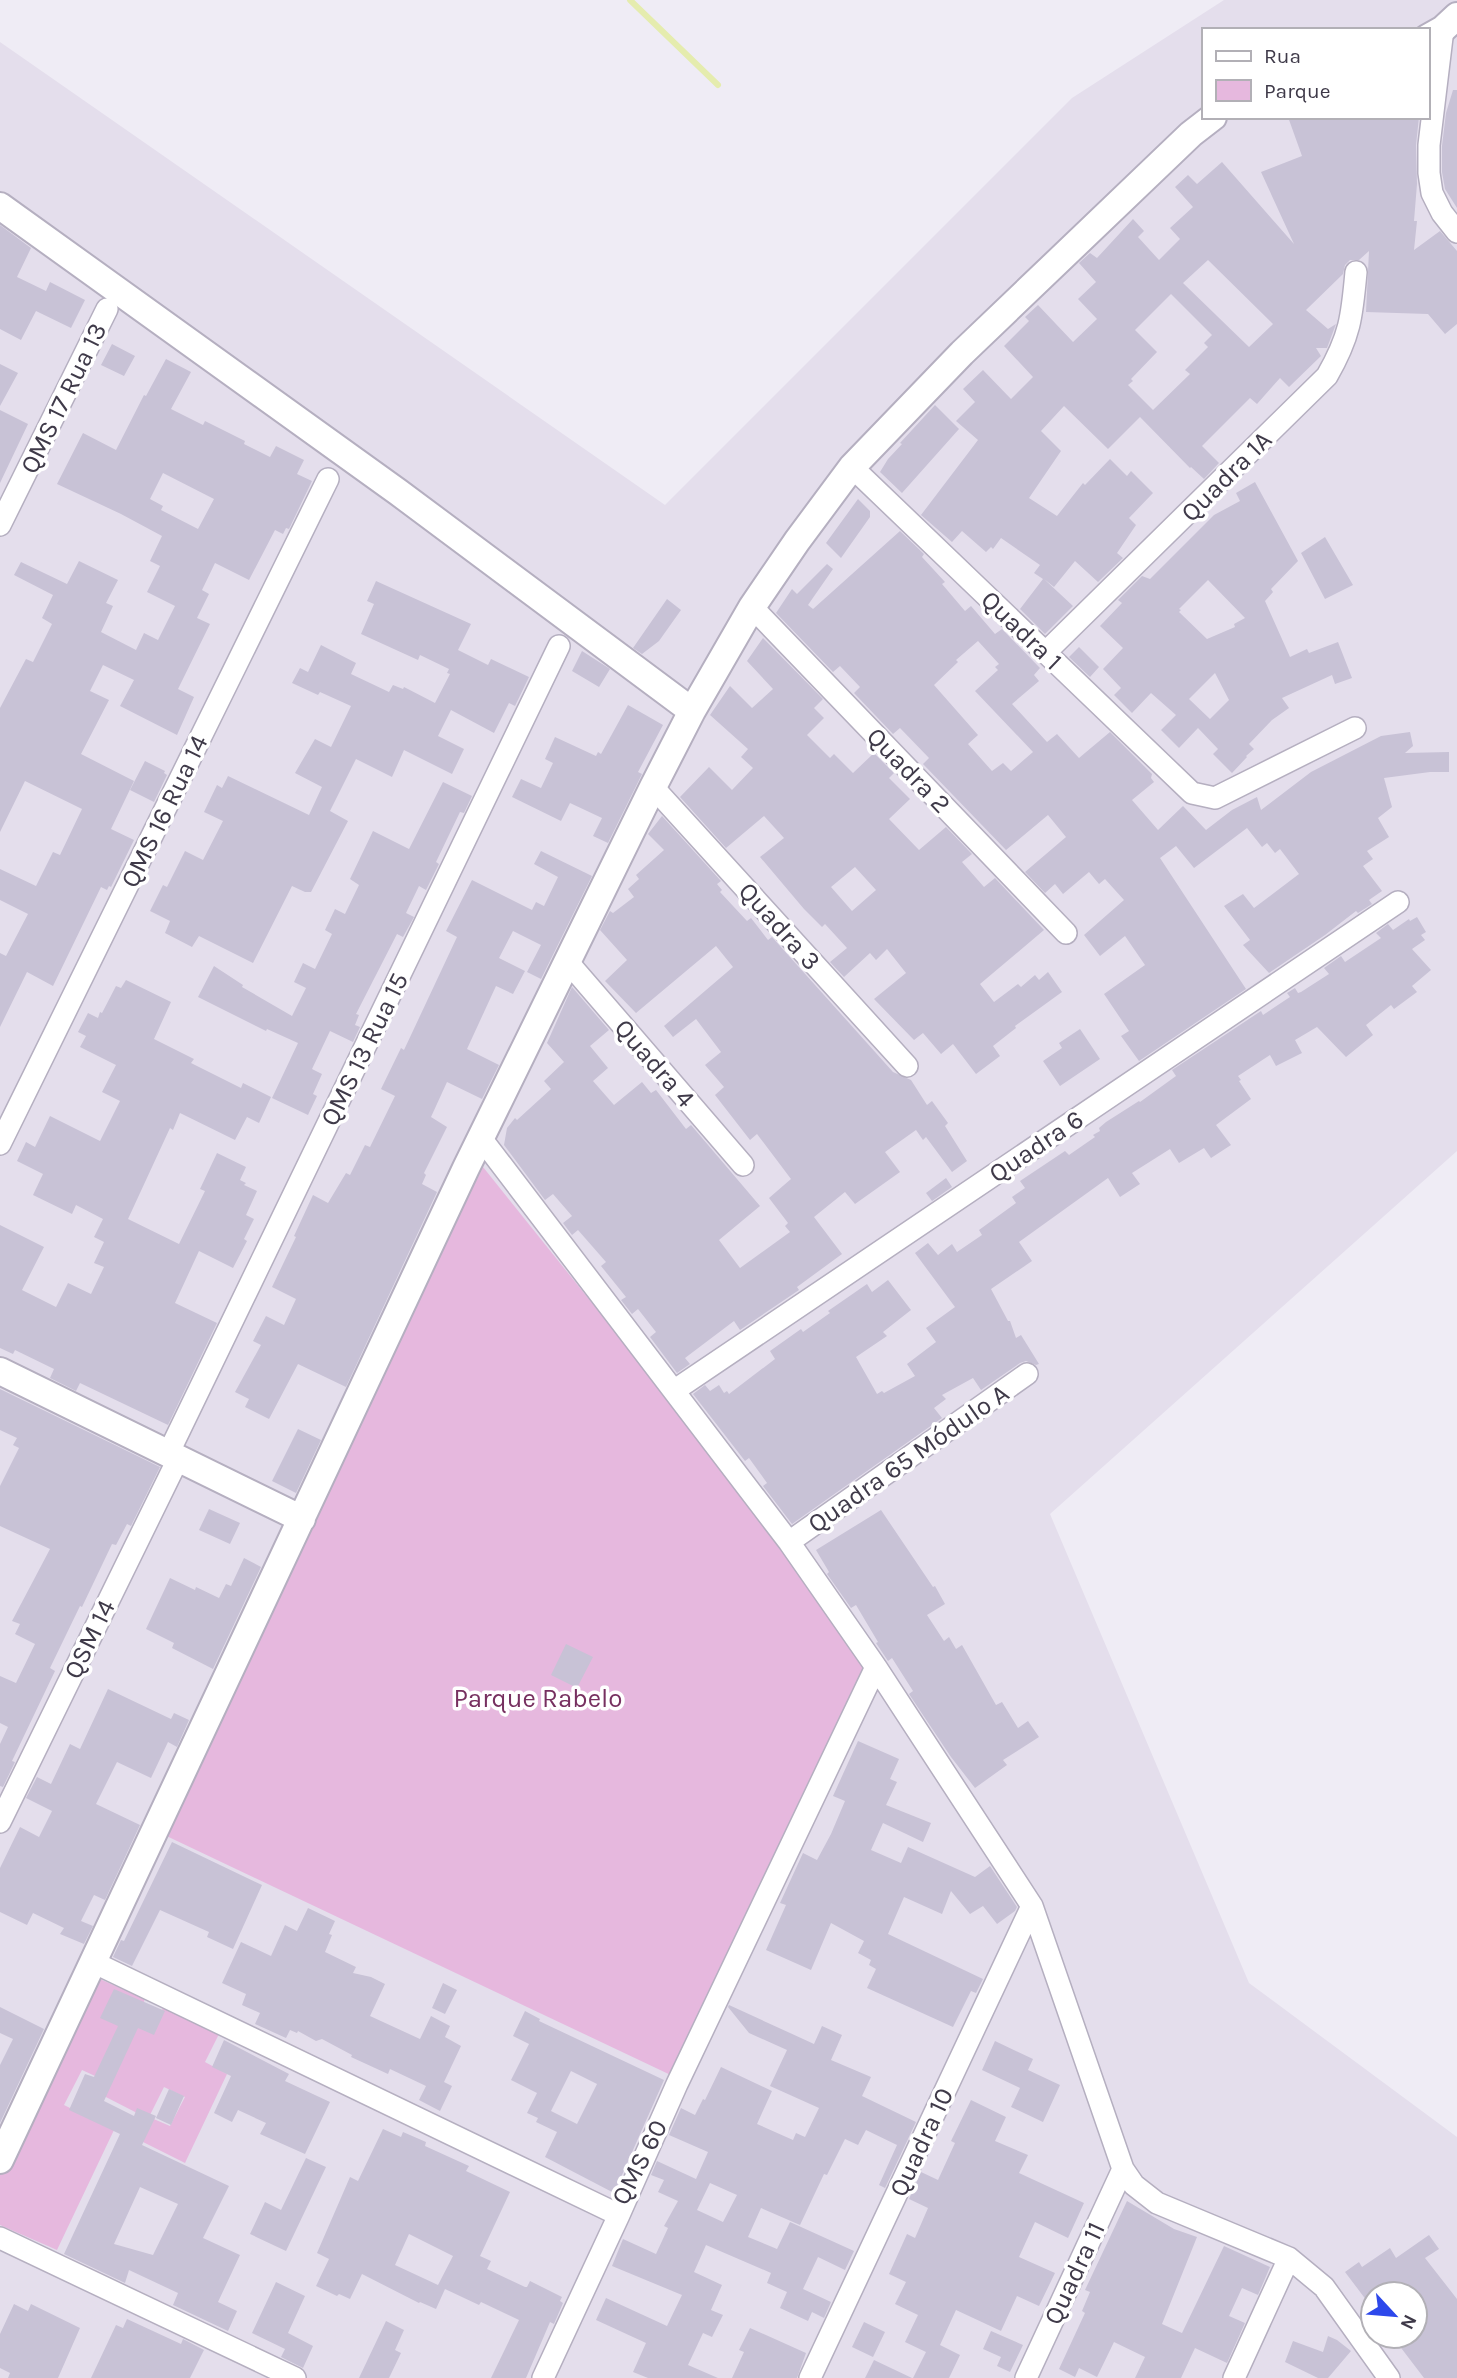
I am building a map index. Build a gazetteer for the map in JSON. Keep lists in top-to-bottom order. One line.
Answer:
{"streets":{"street":["QMS 17 Rua 13","Quadra 1A","Quadra 1","Quadra 2","QMS 16 Rua 14","Quadra 3","QMS 13 Rua 15","Quadra 4","Quadra 6","Quadra 65 Módulo A","QSM 14","Quadra 10","QMS 60","Quadra 11"]},"crossings":[["Quadra 1A","Quadra 1"],["QMS 13 Rua 15","QSM 14"]],"parks":["Parque Rabelo"],"legend":["Rua","Parque"],"north":"bottom right"}
